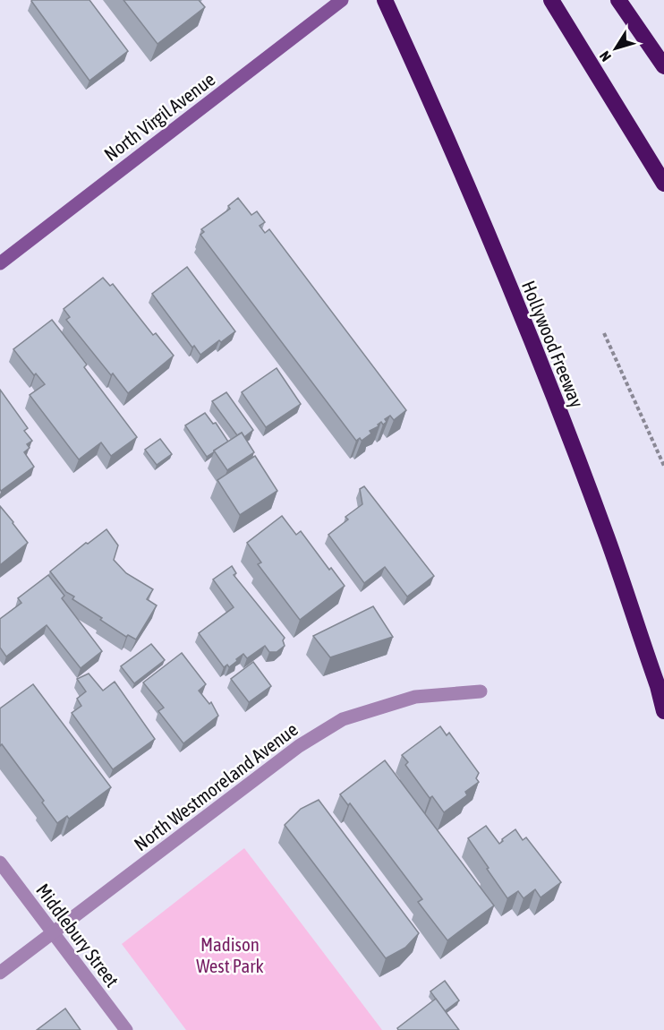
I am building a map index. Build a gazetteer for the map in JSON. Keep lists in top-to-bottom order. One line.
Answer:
{"streets":{"highway":["Hollywood Freeway"],"main road":["North Virgil Avenue"],"street":["North Westmoreland Avenue","Middlebury Street"]},"crossings":[["North Westmoreland Avenue","Middlebury Street"]],"parks":["Madison West Park"],"north":"bottom left"}
